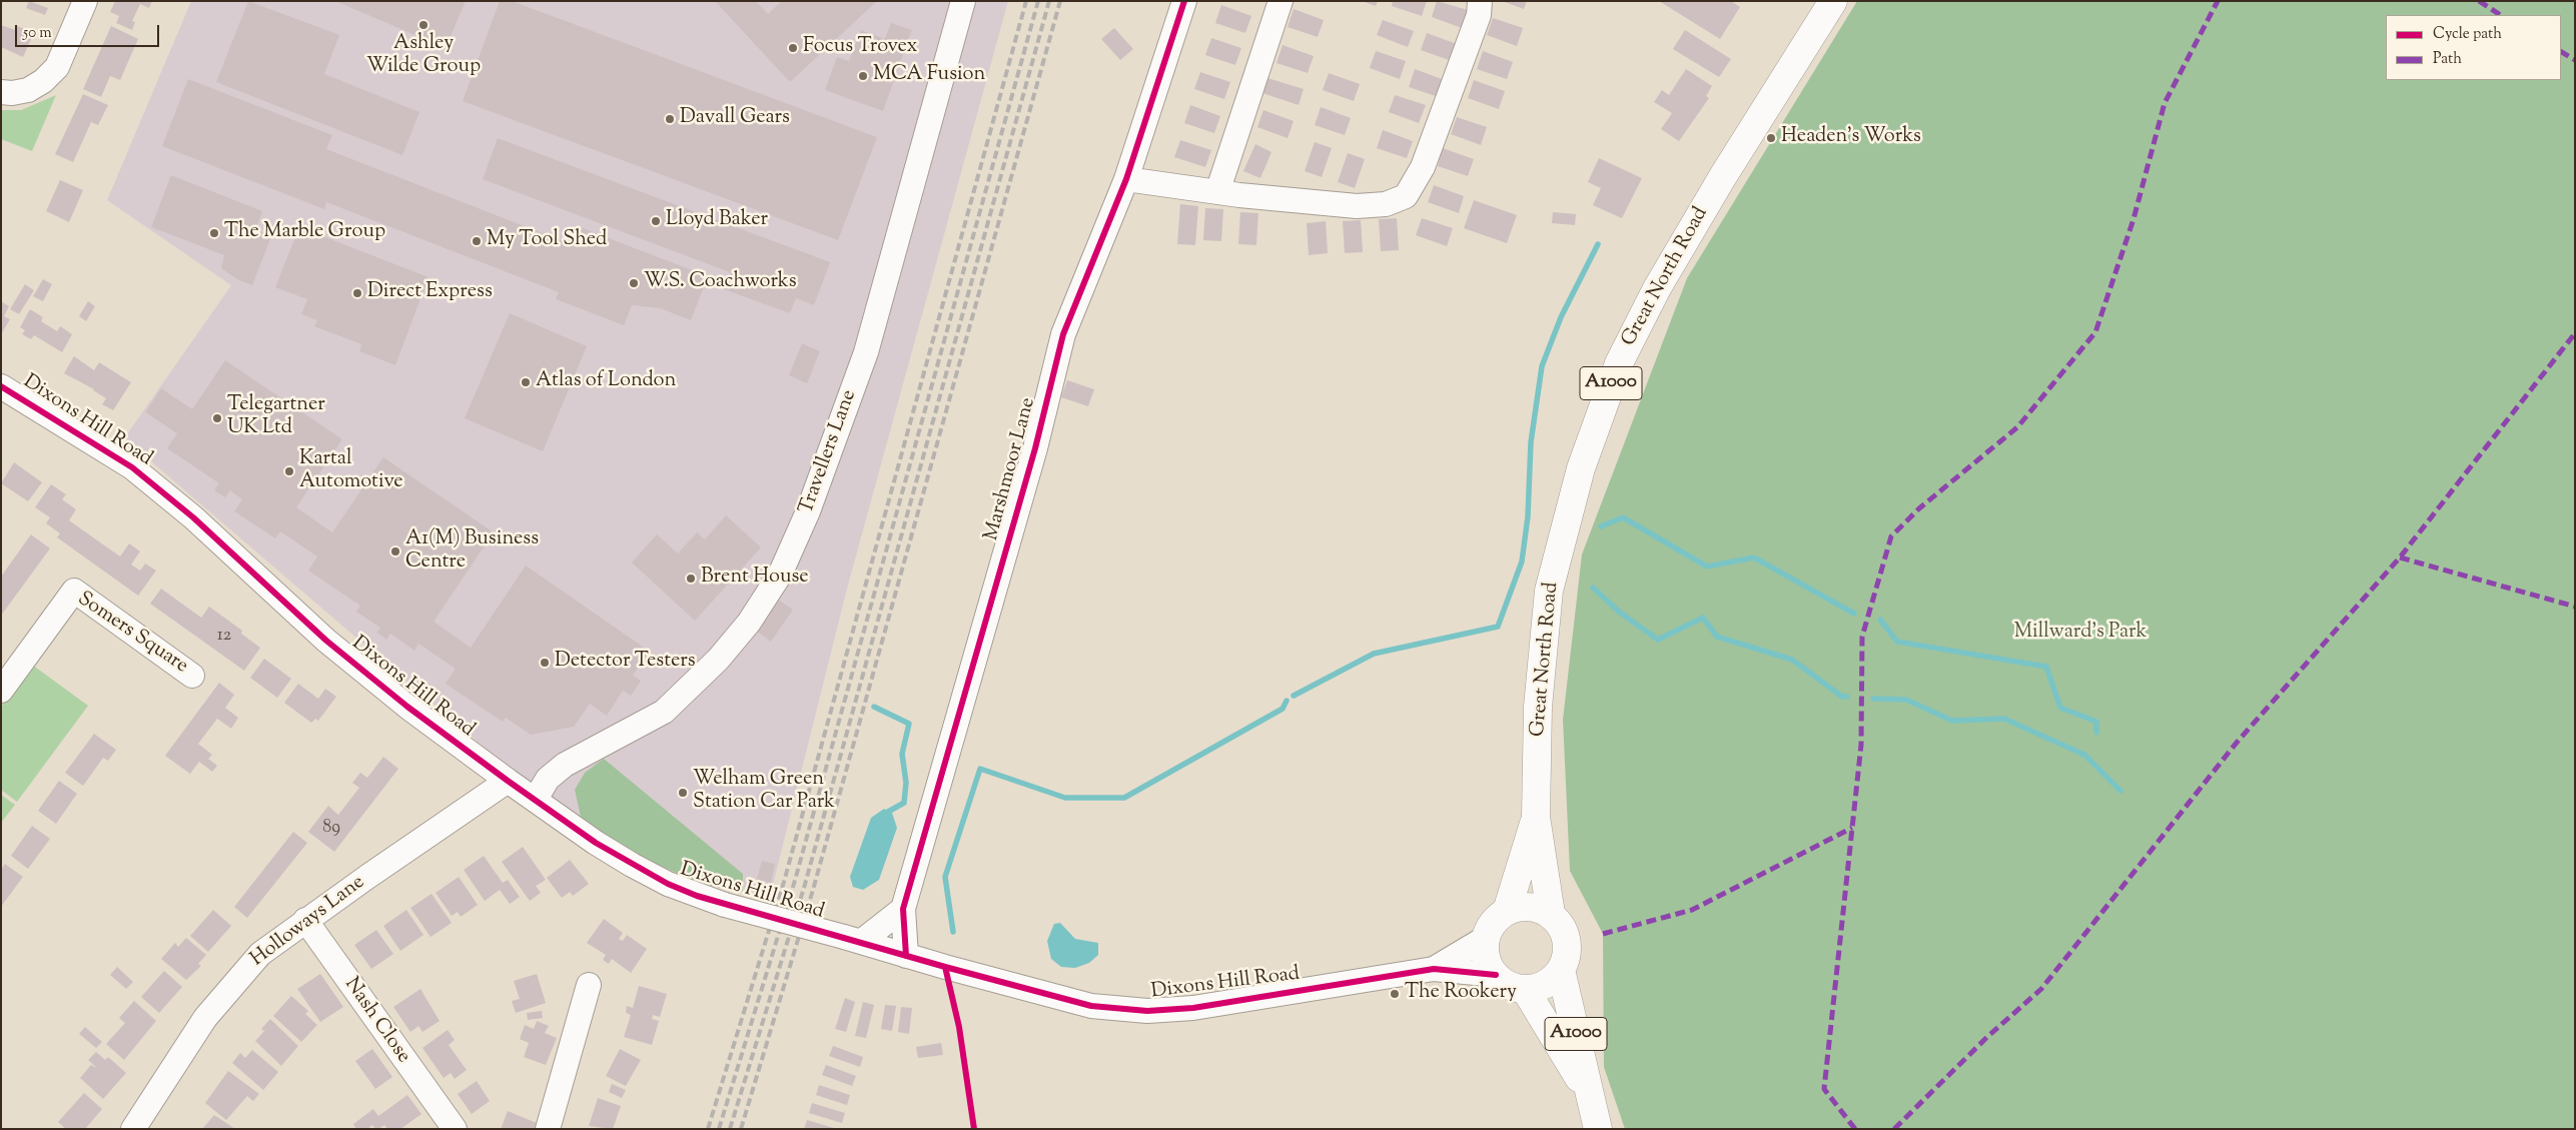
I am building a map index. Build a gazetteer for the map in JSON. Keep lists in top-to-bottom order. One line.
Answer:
{"streets":{"main road":["Great North Road","A1000"],"street":["Dixons Hill Road","Travellers Lane","Marshmoor Lane","Somers Square","Holloways Lane","Nash Close"]},"crossings":[["Great North Road","A1000"],["Great North Road","Dixons Hill Road"],["A1000","Dixons Hill Road"],["Dixons Hill Road","Travellers Lane"],["Dixons Hill Road","Marshmoor Lane"],["Dixons Hill Road","Holloways Lane"],["Holloways Lane","Nash Close"]],"parks":["Millward's Park"],"places":["Ashley Wilde Group","Focus Trovex","MCA Fusion","Davall Gears","Headen's Works","Lloyd Baker","The Marble Group","My Tool Shed","W.S. Coachworks","Direct Express","Atlas of London","Telegartner UK Ltd","Kartal Automotive","A1(M) Business Centre","Brent House","Detector Testers","Welham Green Station Car Park","The Rookery"],"house_numbers":["12","89"],"legend":["Cycle path","Path"],"scale_bar":"50 m"}
